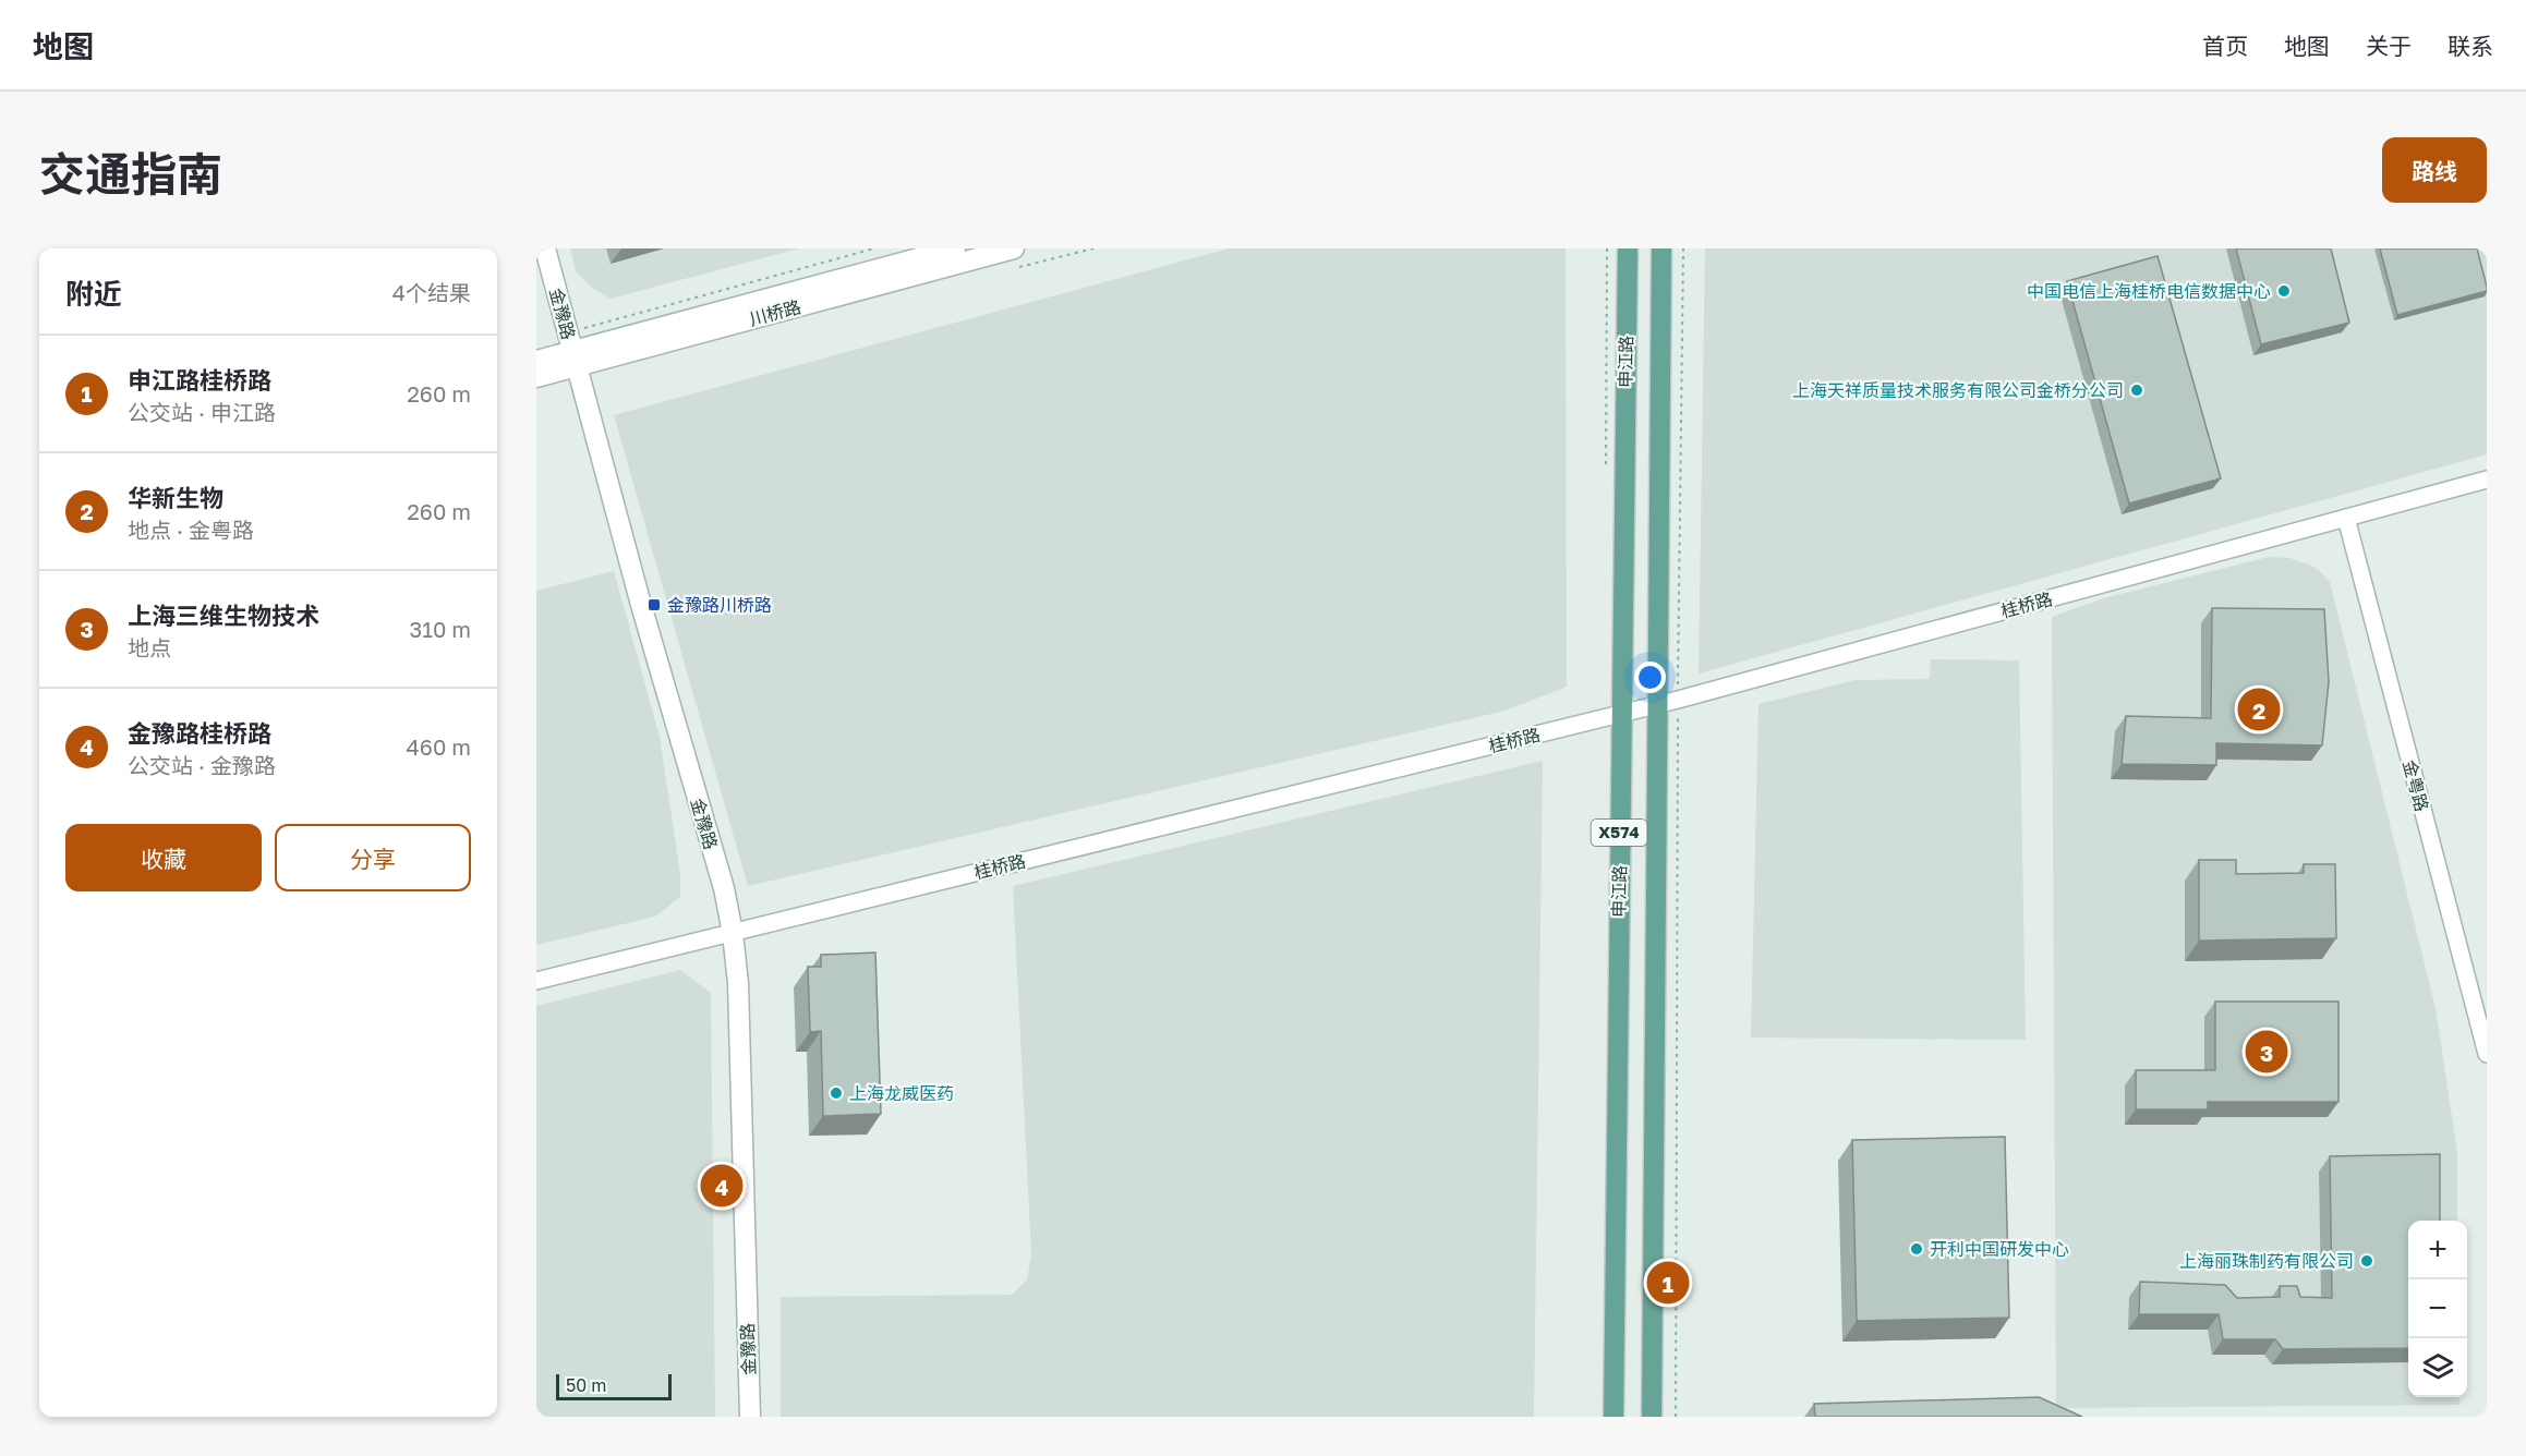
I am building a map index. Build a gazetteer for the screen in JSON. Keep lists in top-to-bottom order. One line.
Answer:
{"streets":{"main road":["申江路","X574"],"street":["川桥路","金豫路","桂桥路","金粤路"]},"crossings":[["川桥路","金豫路"],["金豫路","桂桥路"],["申江路","桂桥路"],["桂桥路","金粤路"]],"places":{"other":["中国电信上海桂桥电信数据中心","上海天祥质量技术服务有限公司金桥分公司","上海龙威医药","开利中国研发中心","上海丽珠制药有限公司"],"transit":["金豫路川桥路"]},"scale_bar":"50 m","page":{"header":"地图","nav":["首页","地图","关于","联系"],"title":"交通指南","buttons":["路线",["收藏","分享"]],"heading":["附近","4个结果"],"list":[{"mark":"1","name":"申江路桂桥路","note":"公交站 · 申江路","value":"260 m"},{"mark":"2","name":"华新生物","note":"地点 · 金粤路","value":"260 m"},{"mark":"3","name":"上海三维生物技术","note":"地点","value":"310 m"},{"mark":"4","name":"金豫路桂桥路","note":"公交站 · 金豫路","value":"460 m"}],"pins":["2","3","4","1"],"map_buttons":["+","−"],"scale":"50 m"}}
